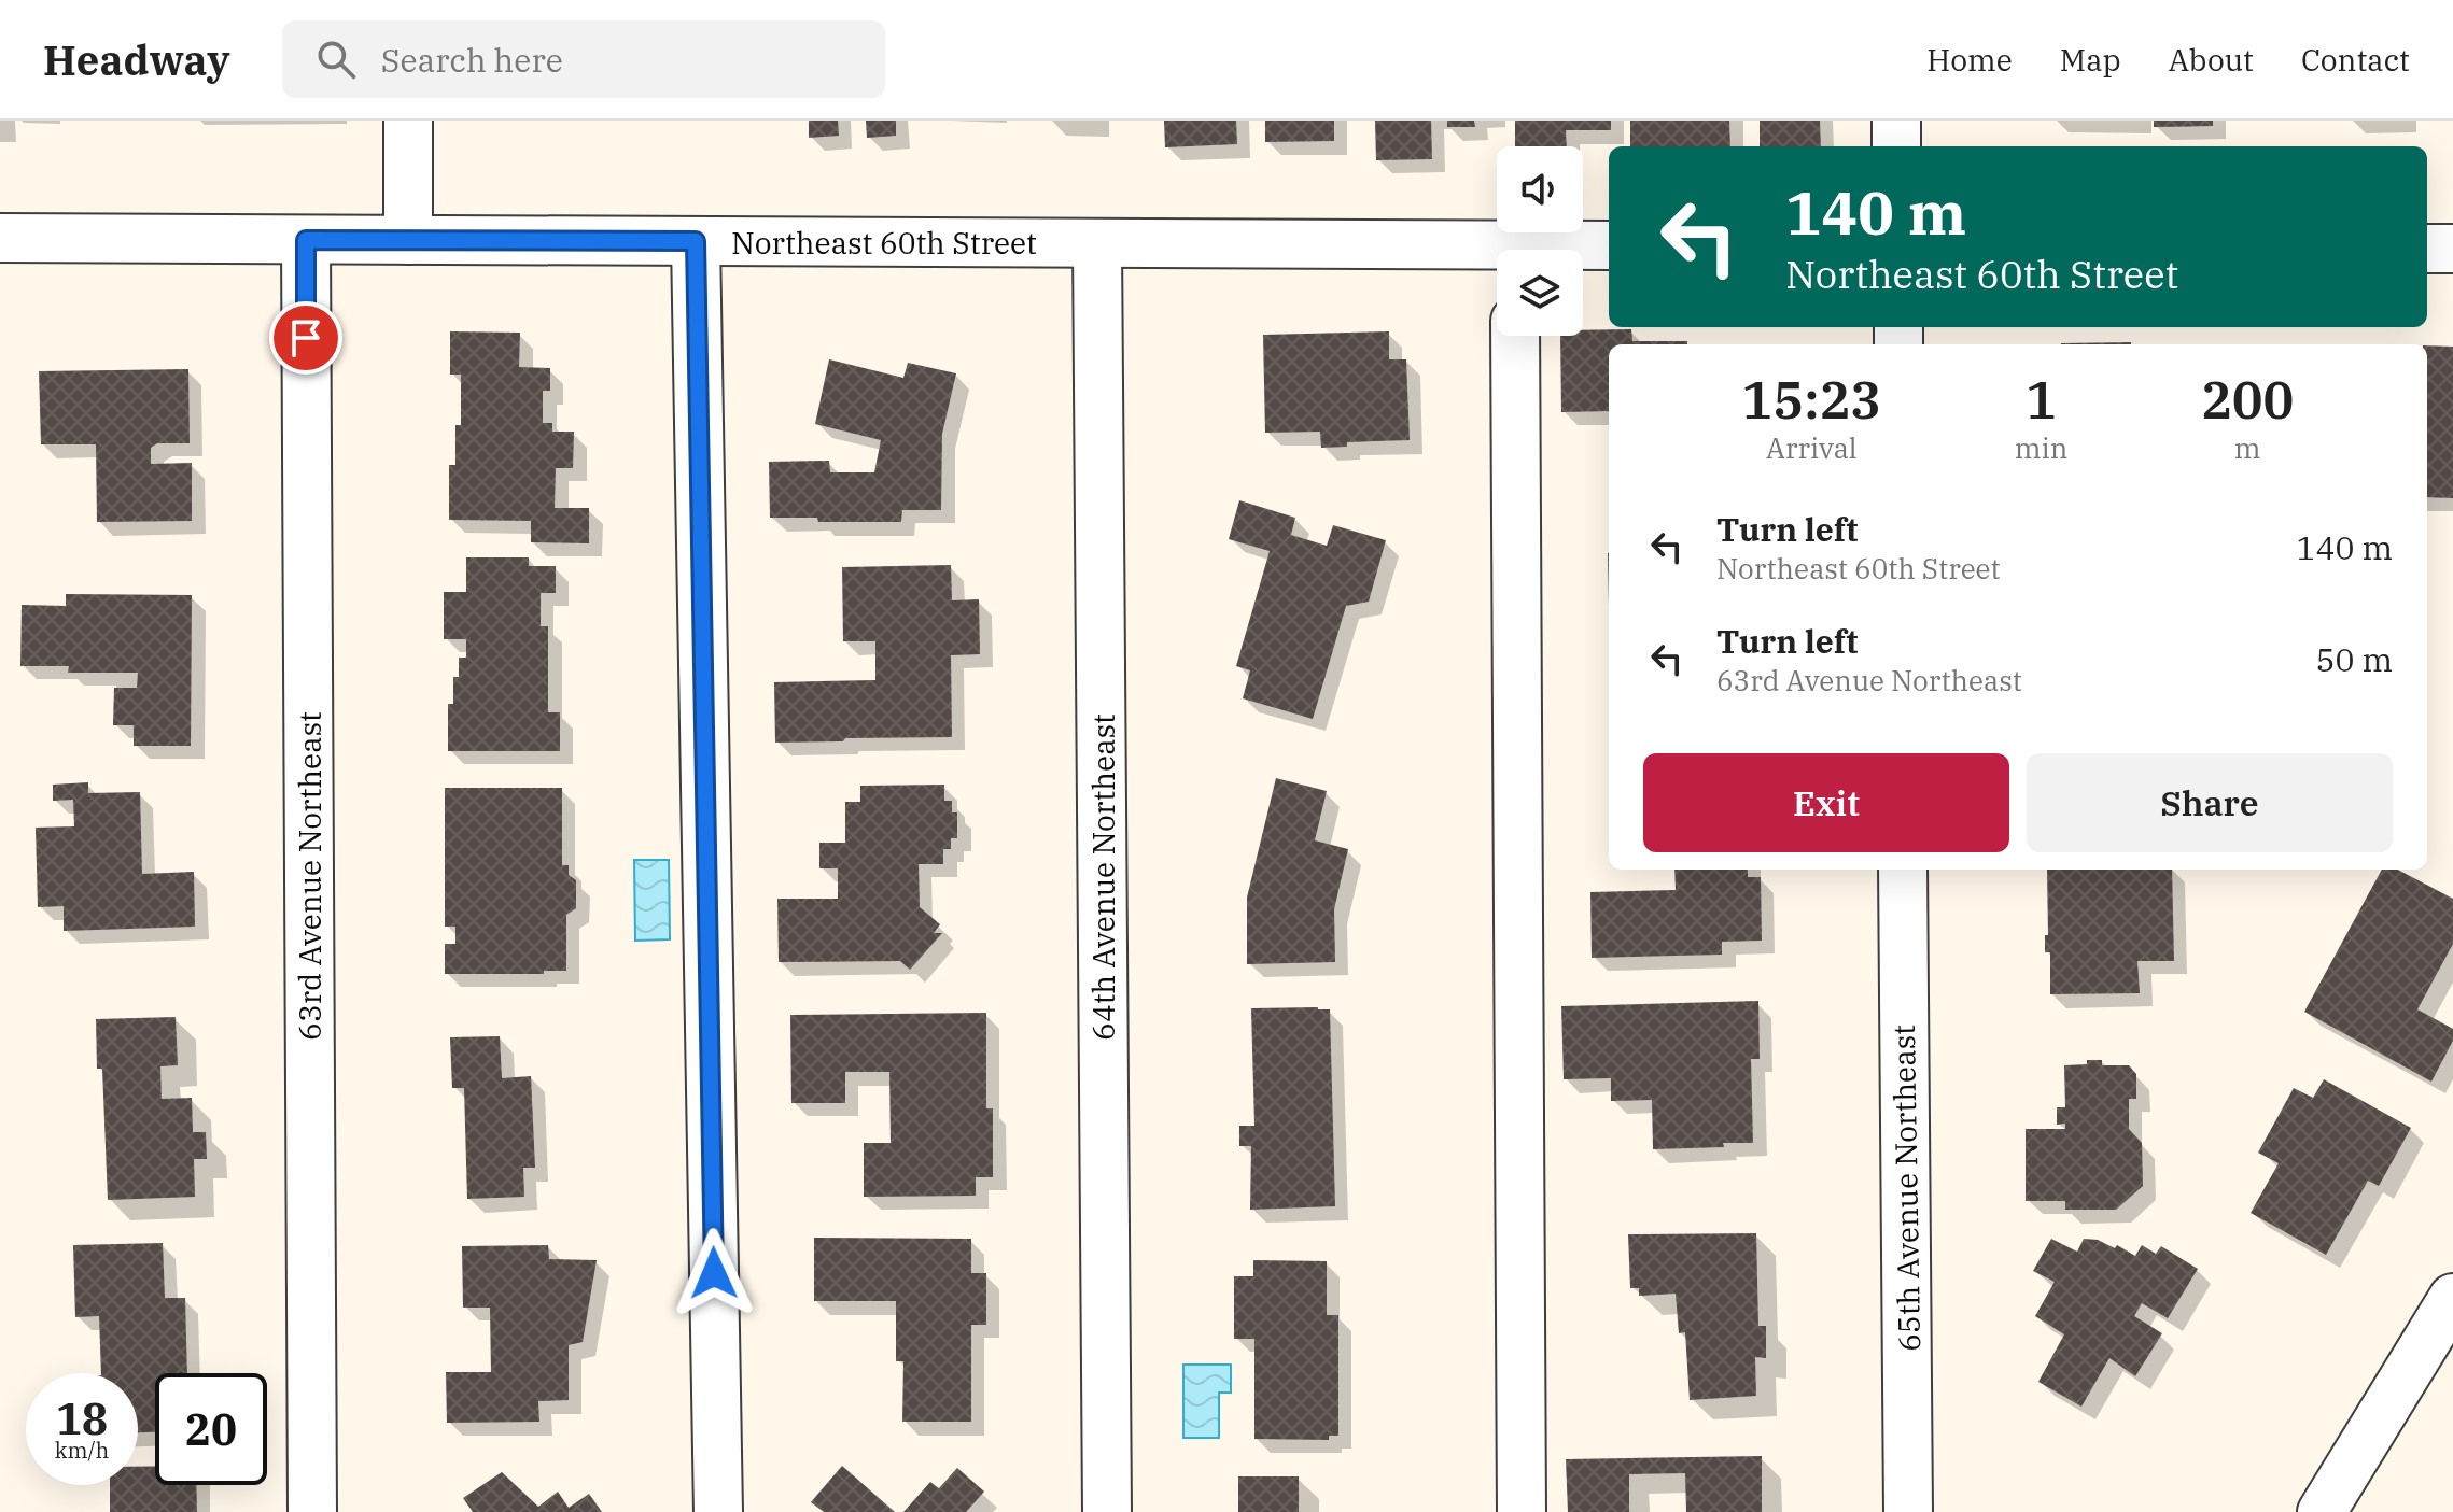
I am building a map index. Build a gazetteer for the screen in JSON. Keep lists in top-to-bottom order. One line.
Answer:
{"streets":{"street":["Northeast 60th Street","63rd Avenue Northeast","64th Avenue Northeast","65th Avenue Northeast"]},"crossings":[["Northeast 60th Street","63rd Avenue Northeast"],["Northeast 60th Street","64th Avenue Northeast"]],"page":{"header":"Headway","search":"Search here","nav":["Home","Map","About","Contact"],"turn":["140 m","Northeast 60th Street"],"eta":["15:23","Arrival","1","min","200","m"],"list":[{"name":"Turn left","note":"Northeast 60th Street","value":"140 m"},{"name":"Turn left","note":"63rd Avenue Northeast","value":"50 m"}],"buttons":["Exit","Share"],"speed":"18 km/h","limit":"20"}}
